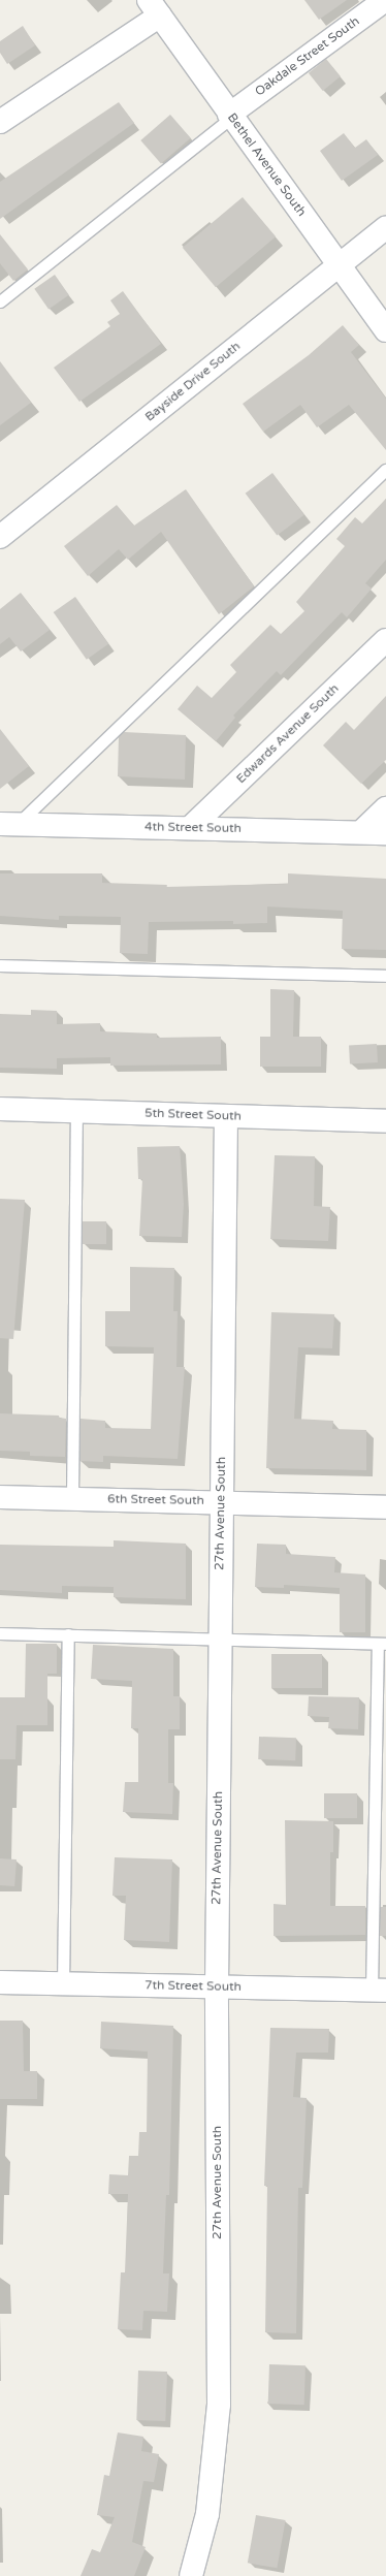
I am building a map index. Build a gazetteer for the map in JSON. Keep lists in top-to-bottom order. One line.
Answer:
{"streets":{"street":["Oakdale Street South","Bethel Avenue South","Bayside Drive South","Edwards Avenue South","4th Street South","5th Street South","6th Street South","27th Avenue South","7th Street South"]},"crossings":[["Oakdale Street South","Bethel Avenue South"],["Bethel Avenue South","Bayside Drive South"],["Edwards Avenue South","4th Street South"],["5th Street South","27th Avenue South"],["6th Street South","27th Avenue South"],["27th Avenue South","7th Street South"]]}
